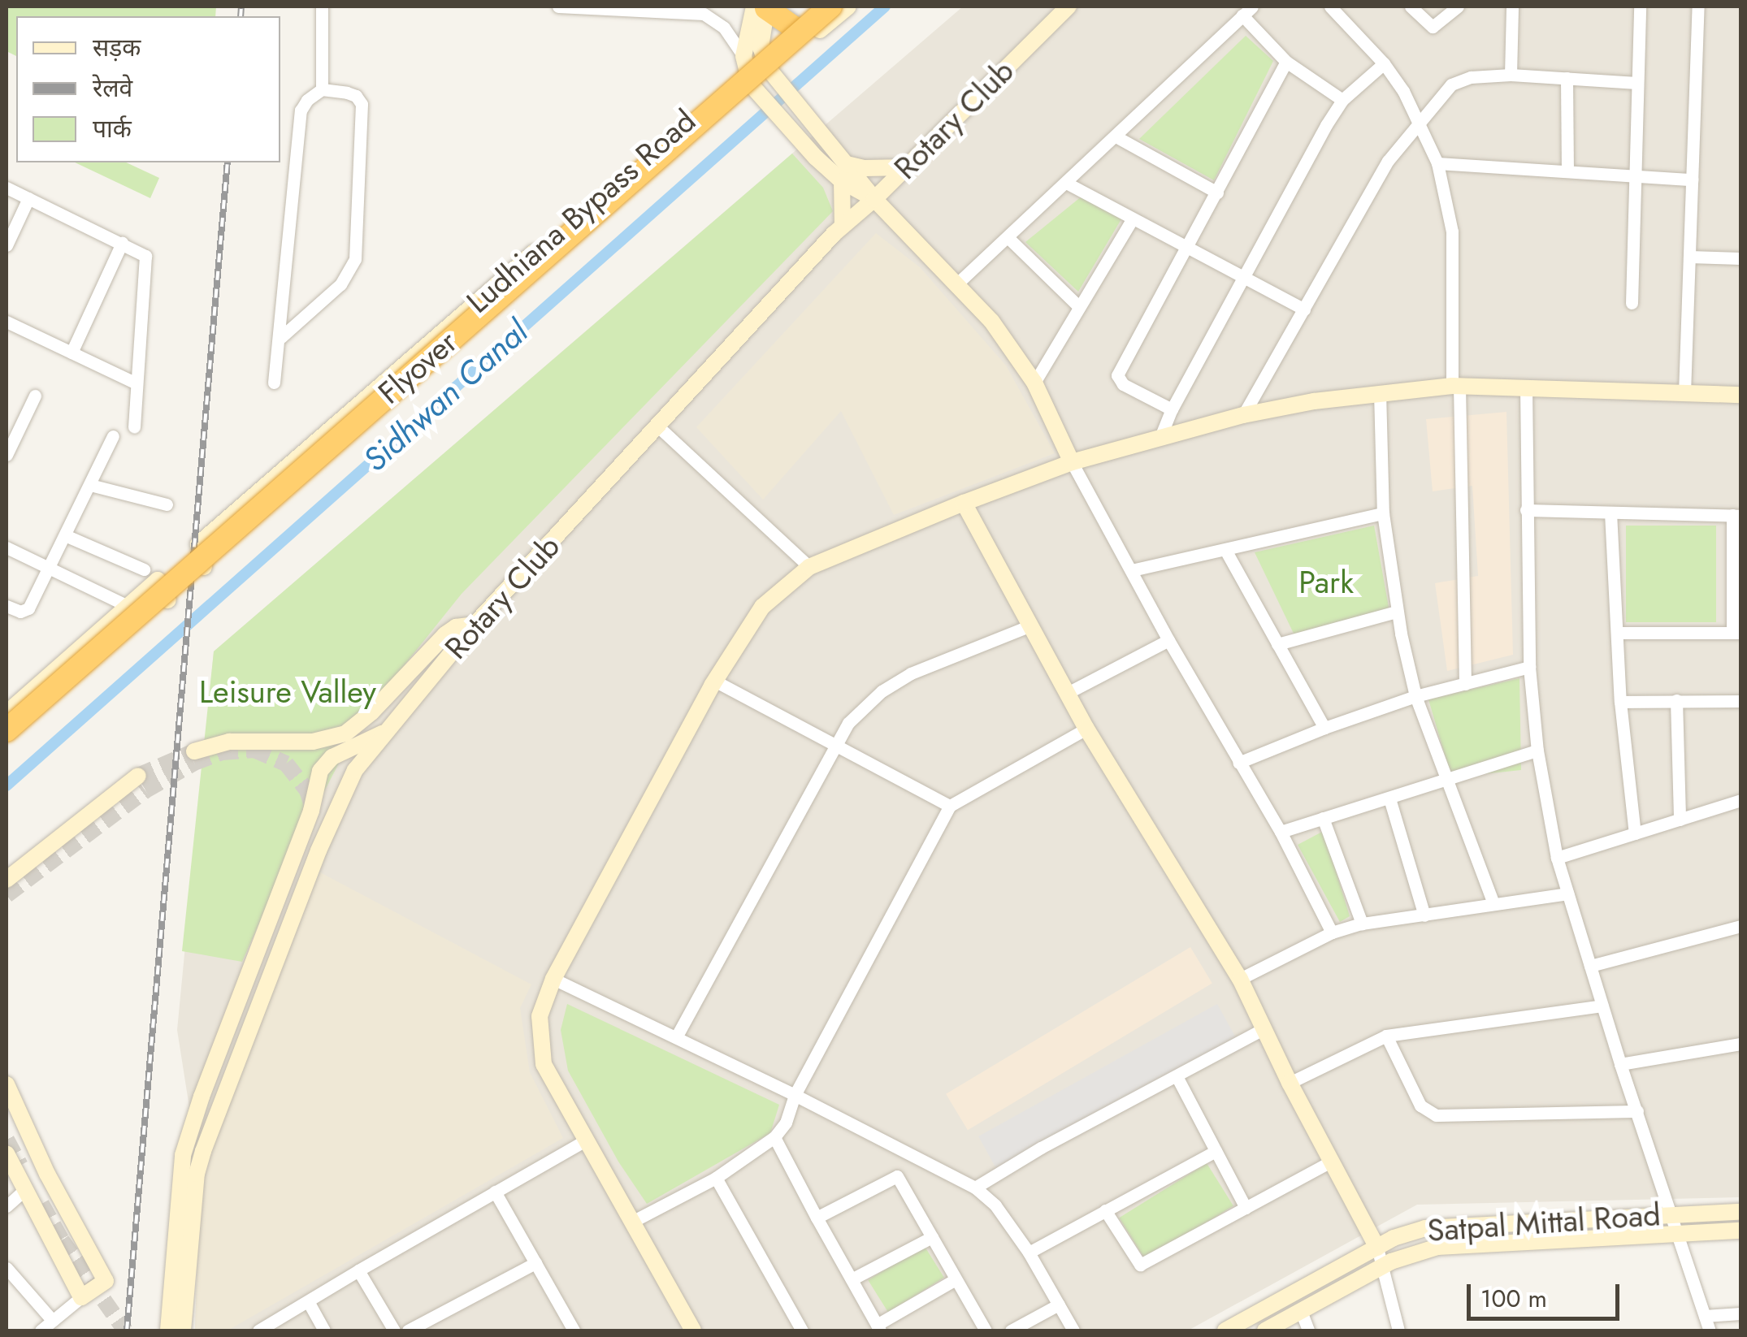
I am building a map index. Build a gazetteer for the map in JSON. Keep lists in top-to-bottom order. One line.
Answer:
{"streets":{"highway":["Flyover"],"street":["Rotary Club","Ludhiana Bypass Road","Satpal Mittal Road"]},"water":["Sidhwan Canal"],"parks":["Park","Leisure Valley"],"legend":["सड़क","रेलवे","पार्क"],"scale_bar":"100 m"}
